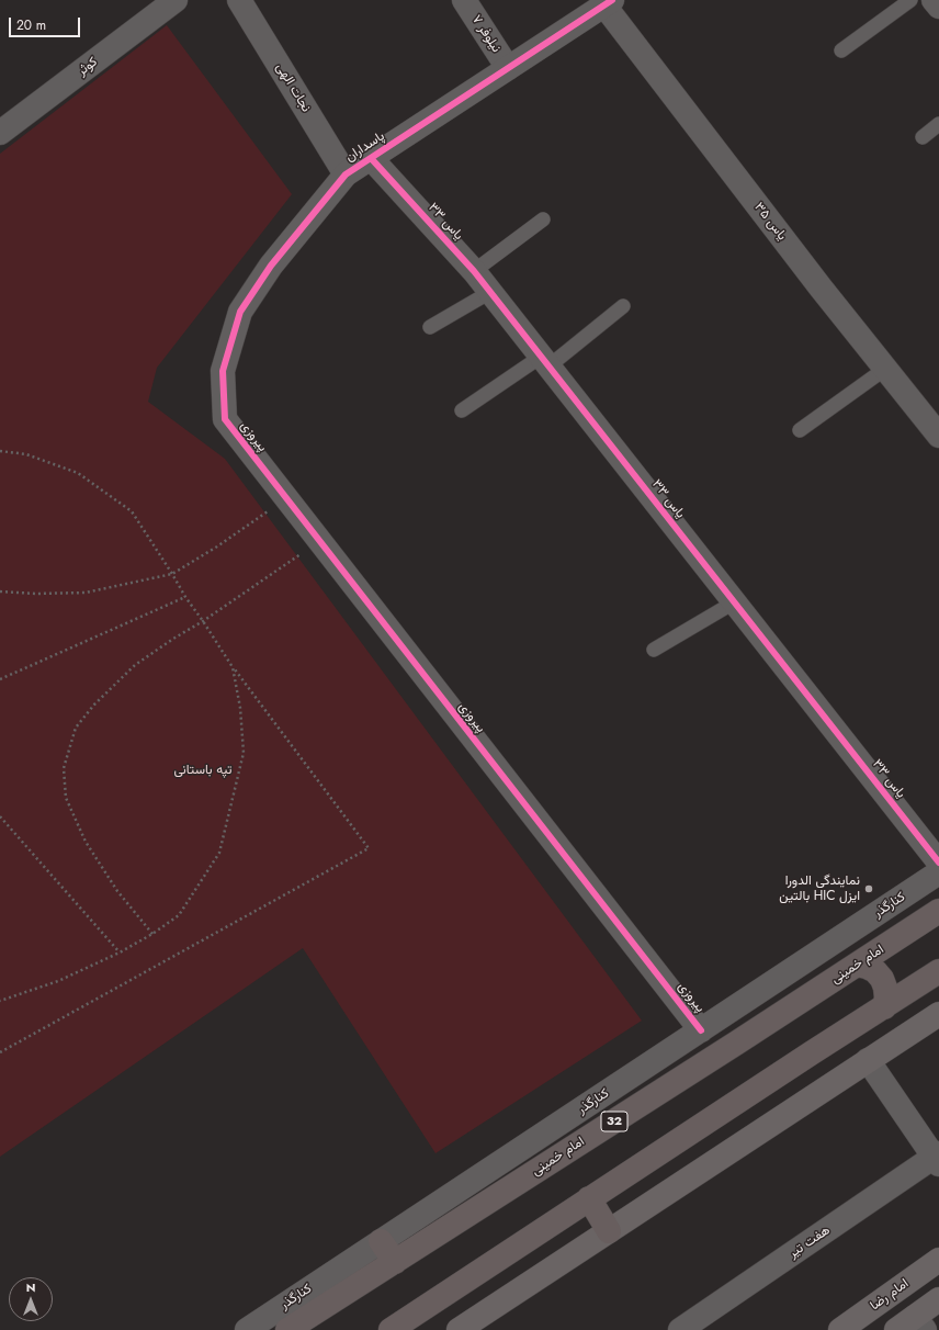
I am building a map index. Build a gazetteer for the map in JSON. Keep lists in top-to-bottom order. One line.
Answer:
{"streets":{"highway":["امام خمینی","32"],"main road":["امام رضا"],"street":["نیلوفر ۷","کوثر","نجات الهی","پاسداران","یاس ۳۳","یاس ۳۵","پیروزی","کنارگذر","هفت تیر"]},"crossings":[["نیلوفر ۷","پاسداران"],["نجات الهی","پاسداران"],["پاسداران","یاس ۳۳"],["پاسداران","یاس ۳۵"],["پاسداران","پیروزی"],["پیروزی","کنارگذر"]],"parks":["تپه باستانی"],"places":["نمایندگی الدورا بالتین HIC ایزل"],"scale_bar":"20 m","north":"top"}
